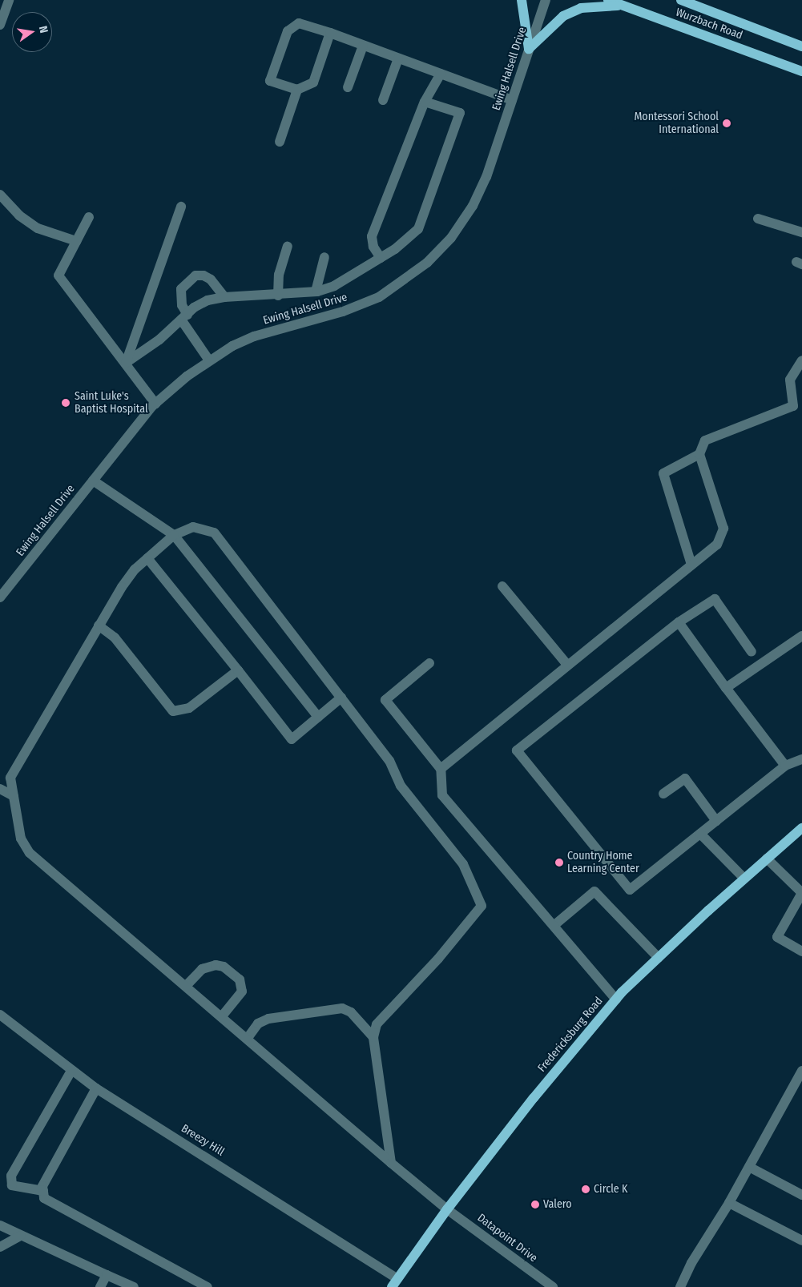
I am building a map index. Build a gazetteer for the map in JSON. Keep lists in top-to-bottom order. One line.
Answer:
{"streets":{"main road":["Wurzbach Road","Fredericksburg Road"],"street":["Ewing Halsell Drive","Breezy Hill","Datapoint Drive"]},"crossings":[["Fredericksburg Road","Breezy Hill"],["Fredericksburg Road","Datapoint Drive"]],"places":["Montessori School International","Saint Luke's Baptist Hospital","Country Home Learning Center","Circle K","Valero"],"north":"right"}
